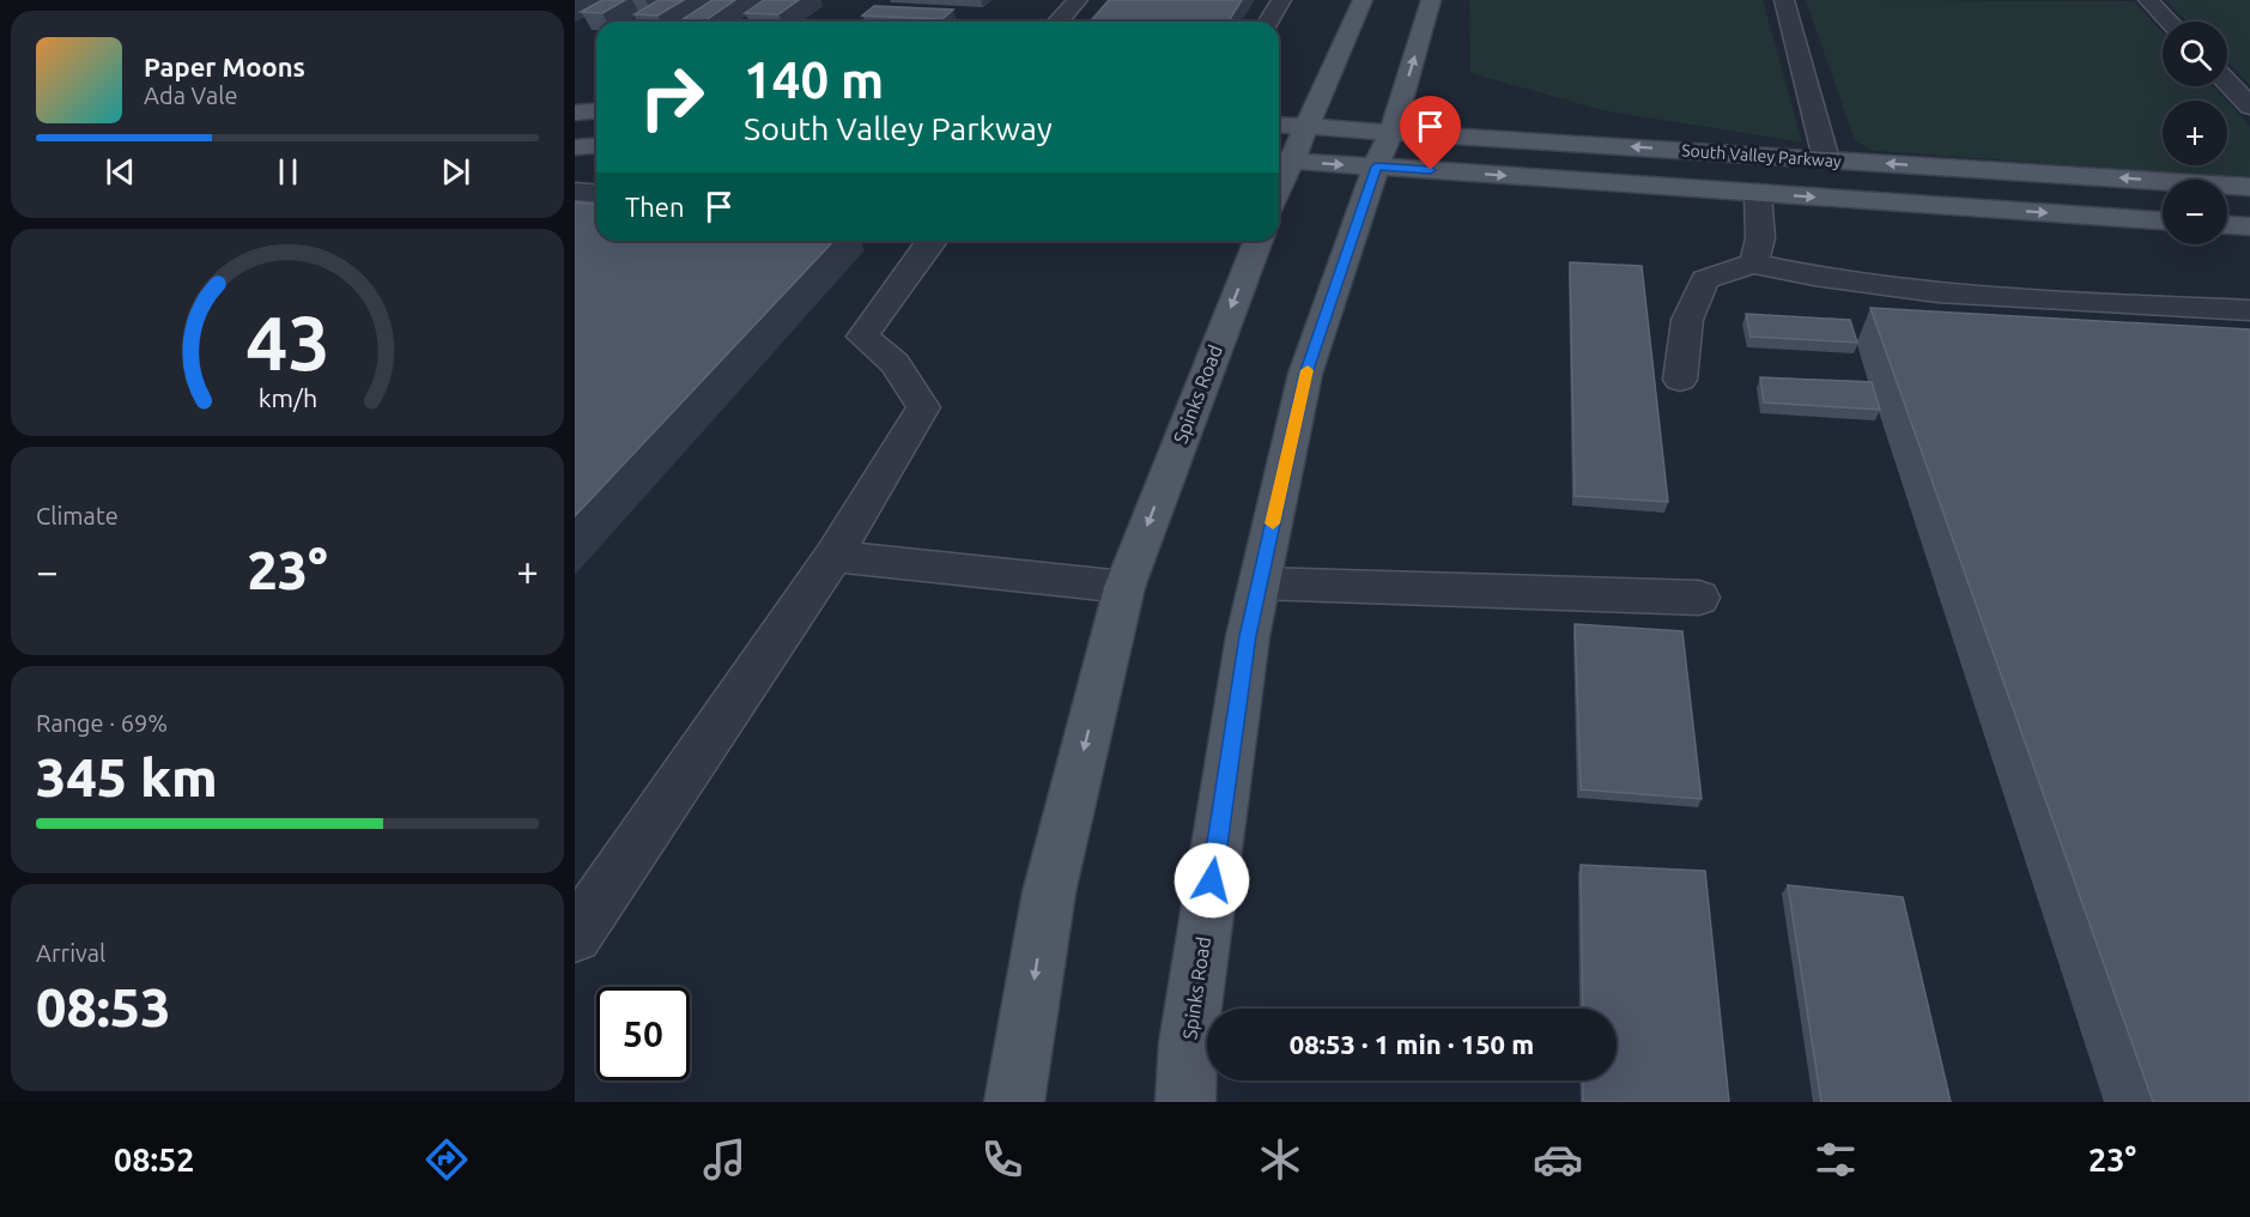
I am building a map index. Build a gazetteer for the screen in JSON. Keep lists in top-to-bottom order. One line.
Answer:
{"streets":{"main road":["South Valley Parkway","Spinks Road"]},"crossings":[["South Valley Parkway","Spinks Road"]],"page":{"map_buttons":["+","−"],"turn":["140 m","South Valley Parkway"],"song":["Paper Moons","Ada Vale"],"then":"Then","tile":["Climate",["Range · 69%","345 km"],["Arrival","08:53"]],"heat":["−","23°","+"],"limit":"50","trip":"08:53 · 1 min · 150 m","tabs":["08:52","23°"],"gauge":["43","km/h"]}}
